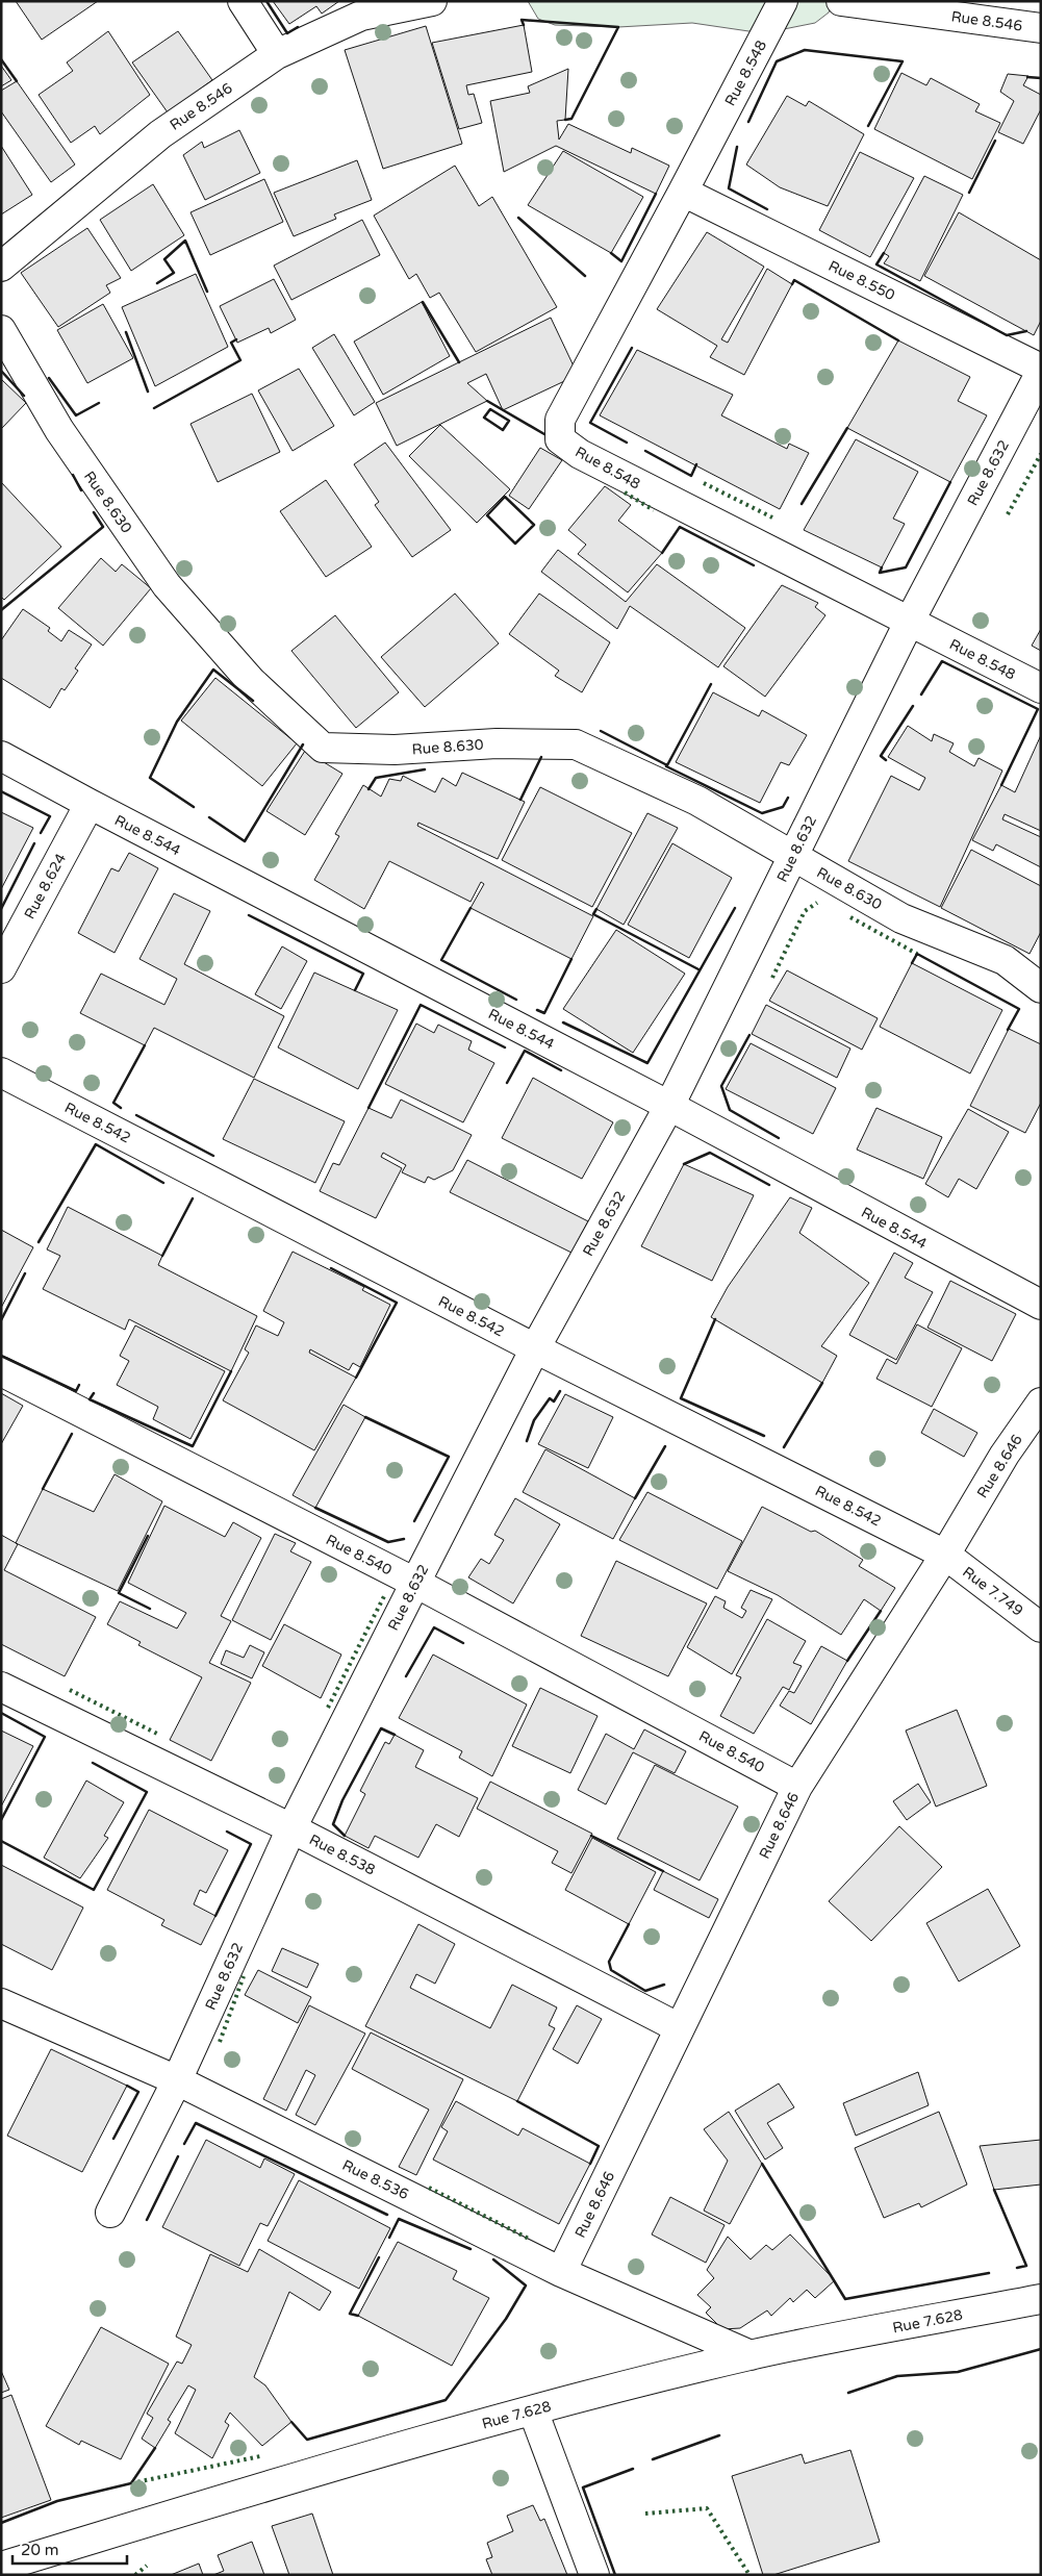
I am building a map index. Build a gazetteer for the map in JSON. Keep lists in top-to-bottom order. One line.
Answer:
{"streets":{"street":["Rue 8.546","Rue 8.548","Rue 8.550","Rue 8.632","Rue 8.630","Rue 8.544","Rue 8.624","Rue 8.542","Rue 8.646","Rue 8.540","Rue 7.749","Rue 8.538","Rue 8.536","Rue 7.628"]},"crossings":[["Rue 8.548","Rue 8.550"],["Rue 8.548","Rue 8.632"],["Rue 8.550","Rue 8.632"],["Rue 8.632","Rue 8.630"],["Rue 8.632","Rue 8.544"],["Rue 8.632","Rue 8.542"],["Rue 8.632","Rue 8.540"],["Rue 8.632","Rue 8.538"],["Rue 8.632","Rue 8.536"],["Rue 8.544","Rue 8.624"],["Rue 8.542","Rue 8.646"],["Rue 8.542","Rue 7.749"],["Rue 8.646","Rue 8.540"],["Rue 8.646","Rue 7.749"],["Rue 8.646","Rue 8.538"],["Rue 8.646","Rue 8.536"],["Rue 8.536","Rue 7.628"]],"scale_bar":"20 m"}
